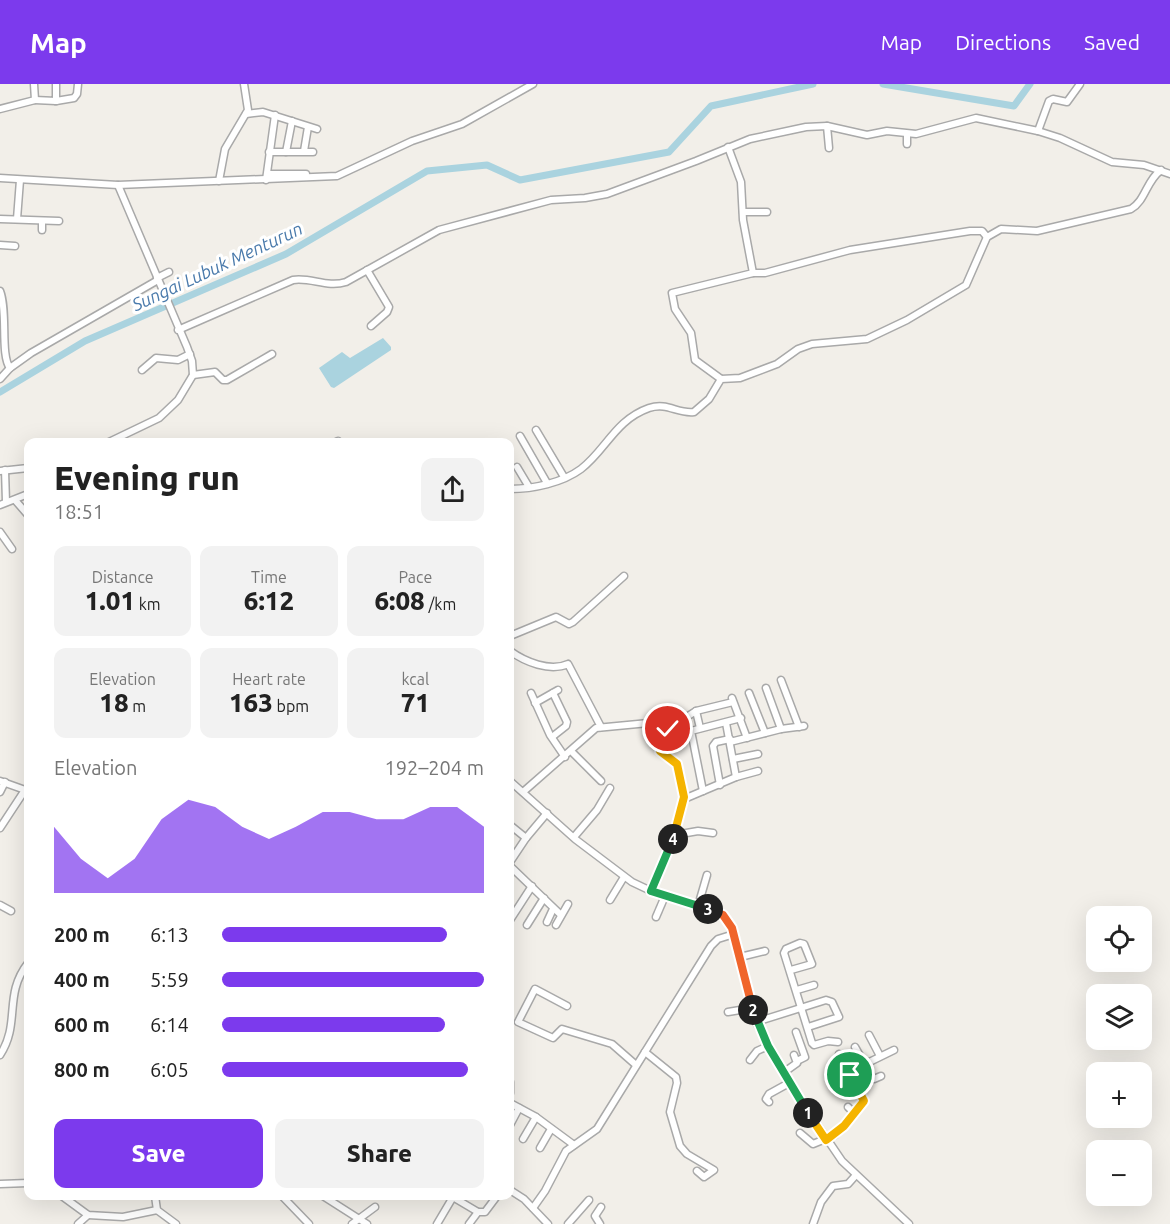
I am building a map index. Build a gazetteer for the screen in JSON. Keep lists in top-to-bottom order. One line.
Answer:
{"water":["Sungai Lubuk Menturun"],"page":{"header":"Map","nav":["Map","Directions","Saved"],"heading":["Evening run","18:51"],"stats":[["Distance","1.01 km"],["Time","6:12"],["Pace","6:08 /km"],["Elevation","18 m"],["Heart rate","163 bpm"],["kcal","71"]],"chart":["Elevation","192–204 m"],"pins":["4","3","2","1"],"map_buttons":["+","−"],"list":[{"name":"200 m","note":"6:13"},{"name":"400 m","note":"5:59"},{"name":"600 m","note":"6:14"},{"name":"800 m","note":"6:05"}],"buttons":["Save","Share"]}}
